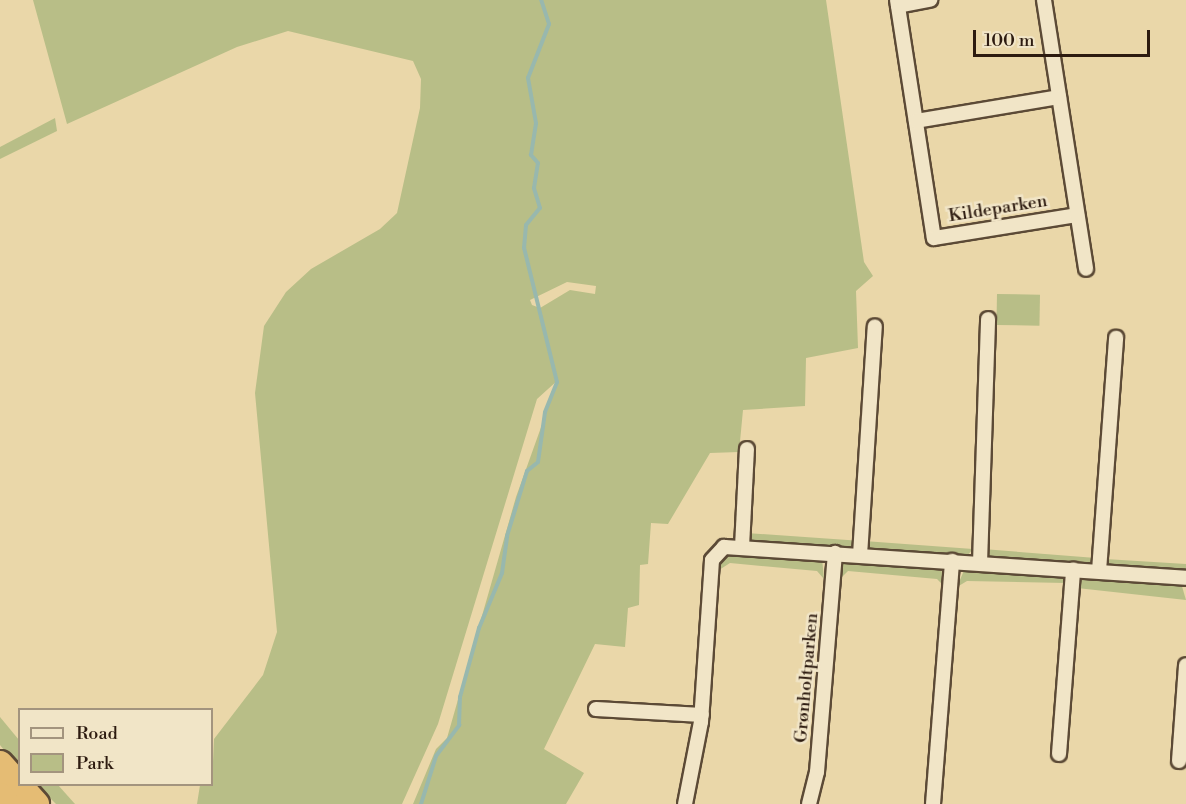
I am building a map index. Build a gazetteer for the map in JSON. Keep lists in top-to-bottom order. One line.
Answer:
{"streets":{"street":["Kildeparken","Grønholtparken"]},"legend":["Road","Park"],"scale_bar":"100 m"}
